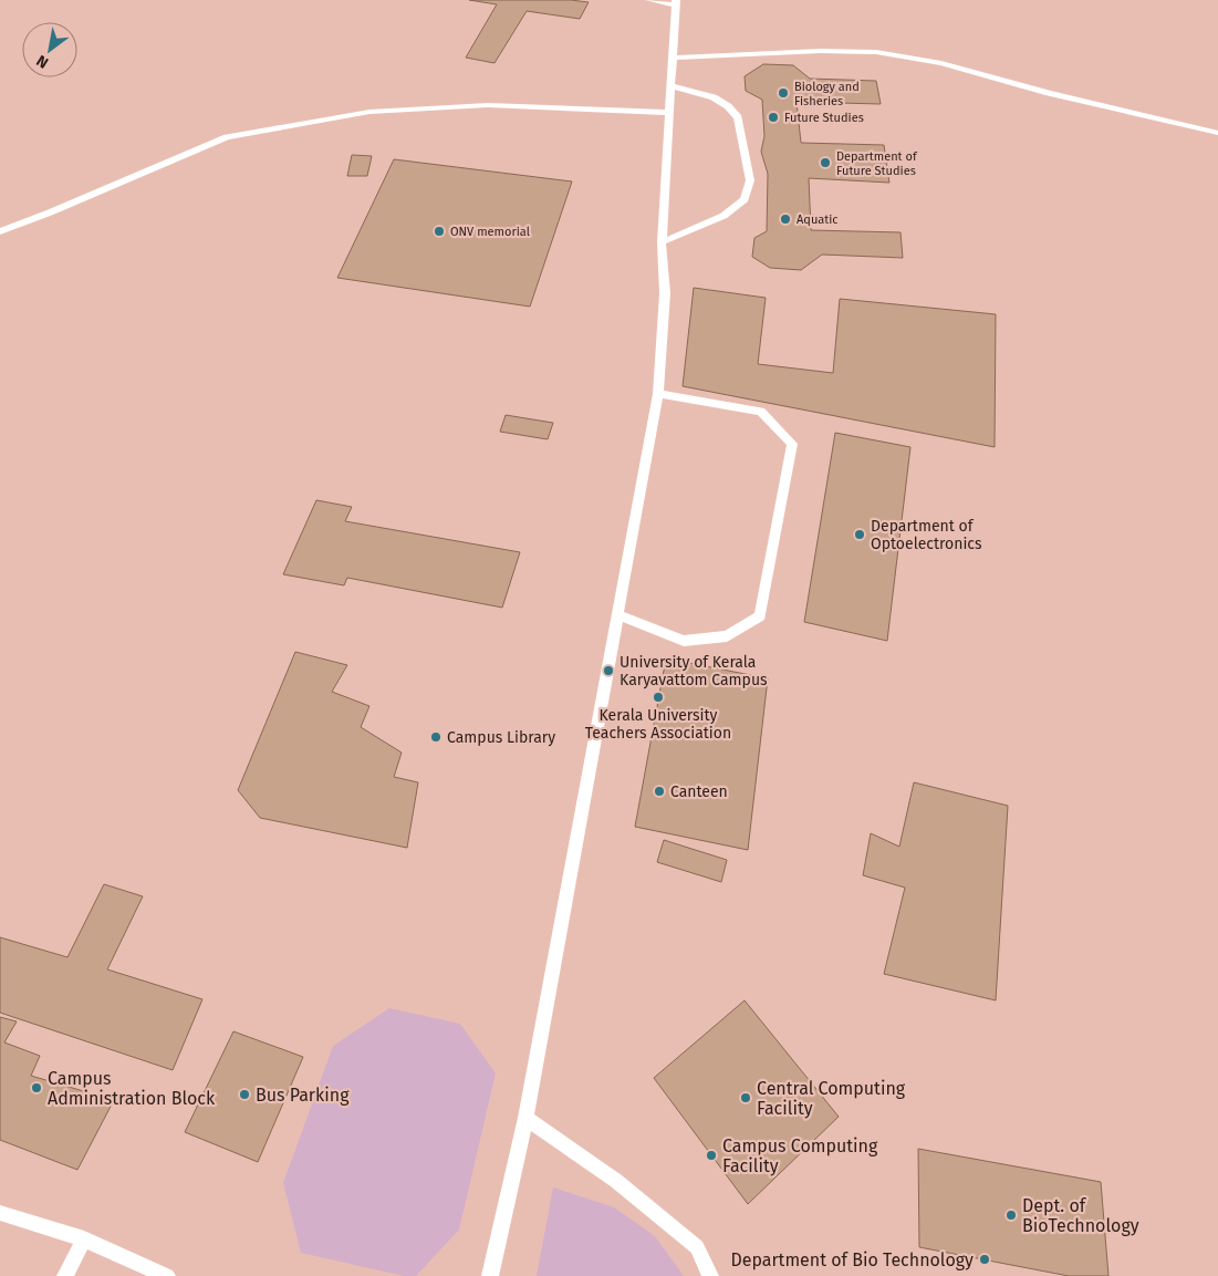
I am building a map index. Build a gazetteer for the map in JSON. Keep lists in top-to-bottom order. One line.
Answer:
{"places":["Biology and Fisheries","Future Studies","Department of Future Studies","Aquatic","ONV memorial","Department of Optoelectronics","University of Kerala Karyavattom Campus","Kerala University Teachers Association","Campus Library","Canteen","Campus Administration Block","Bus Parking","Central Computing Facility","Campus Computing Facility","Dept. of BioTechnology","Department of Bio Technology"],"north":"bottom left"}
